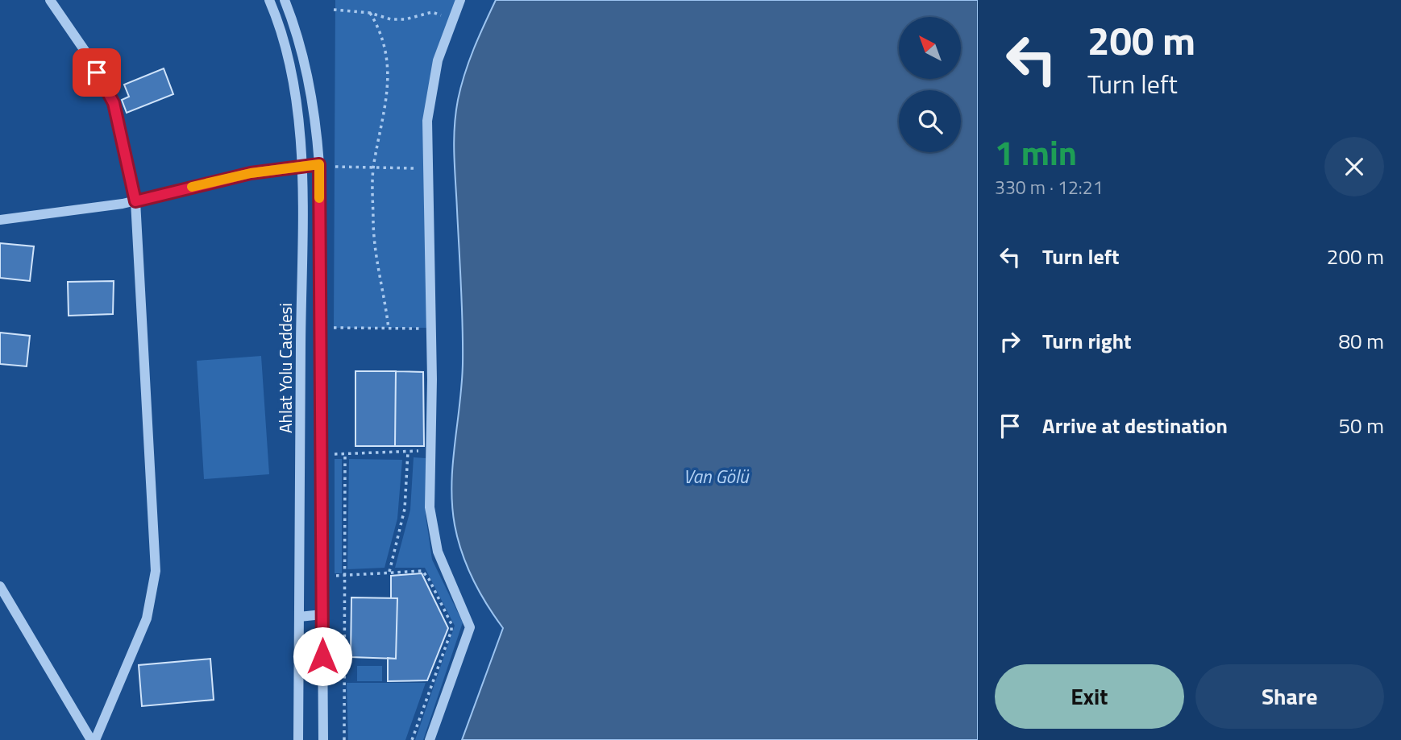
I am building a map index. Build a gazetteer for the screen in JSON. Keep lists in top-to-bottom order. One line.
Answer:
{"streets":{"street":["Ahlat Yolu Caddesi"]},"water":["Van Gölü"],"north":"top left","page":{"turn":["200 m","Turn left"],"heading":["1 min","330 m · 12:21"],"list":[{"name":"Turn left","value":"200 m"},{"name":"Turn right","value":"80 m"},{"name":"Arrive at destination","value":"50 m"}],"buttons":["Exit","Share"]}}
